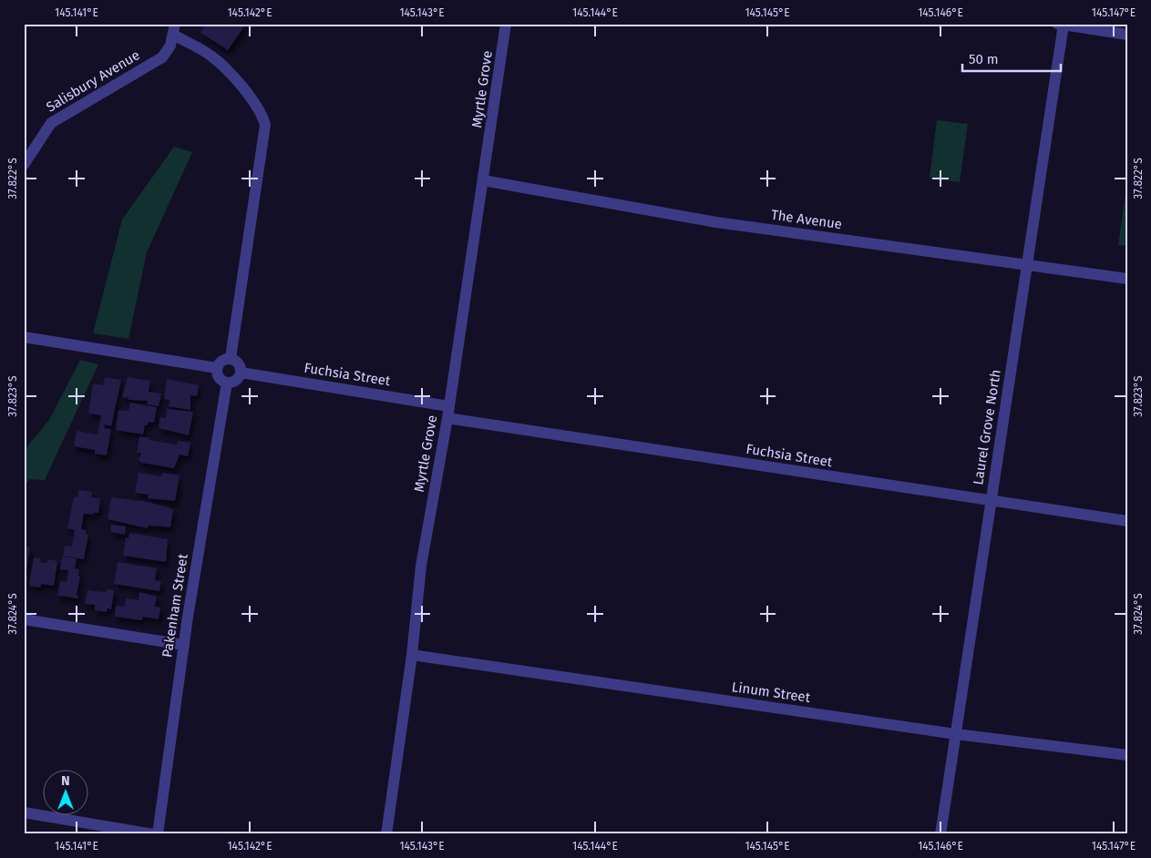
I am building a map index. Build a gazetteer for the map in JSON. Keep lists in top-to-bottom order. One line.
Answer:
{"streets":{"street":["Salisbury Avenue","Myrtle Grove","The Avenue","Fuchsia Street","Laurel Grove North","Pakenham Street","Linum Street"]},"crossings":[["Myrtle Grove","The Avenue"],["Myrtle Grove","Fuchsia Street"],["Myrtle Grove","Linum Street"],["The Avenue","Laurel Grove North"],["Fuchsia Street","Laurel Grove North"],["Fuchsia Street","Pakenham Street"],["Laurel Grove North","Linum Street"]],"scale_bar":"50 m","north":"top","coordinates":["145.141°E","145.142°E","145.143°E","145.144°E","145.145°E","145.146°E","145.147°E","37.822°S","37.823°S","37.824°S"]}
